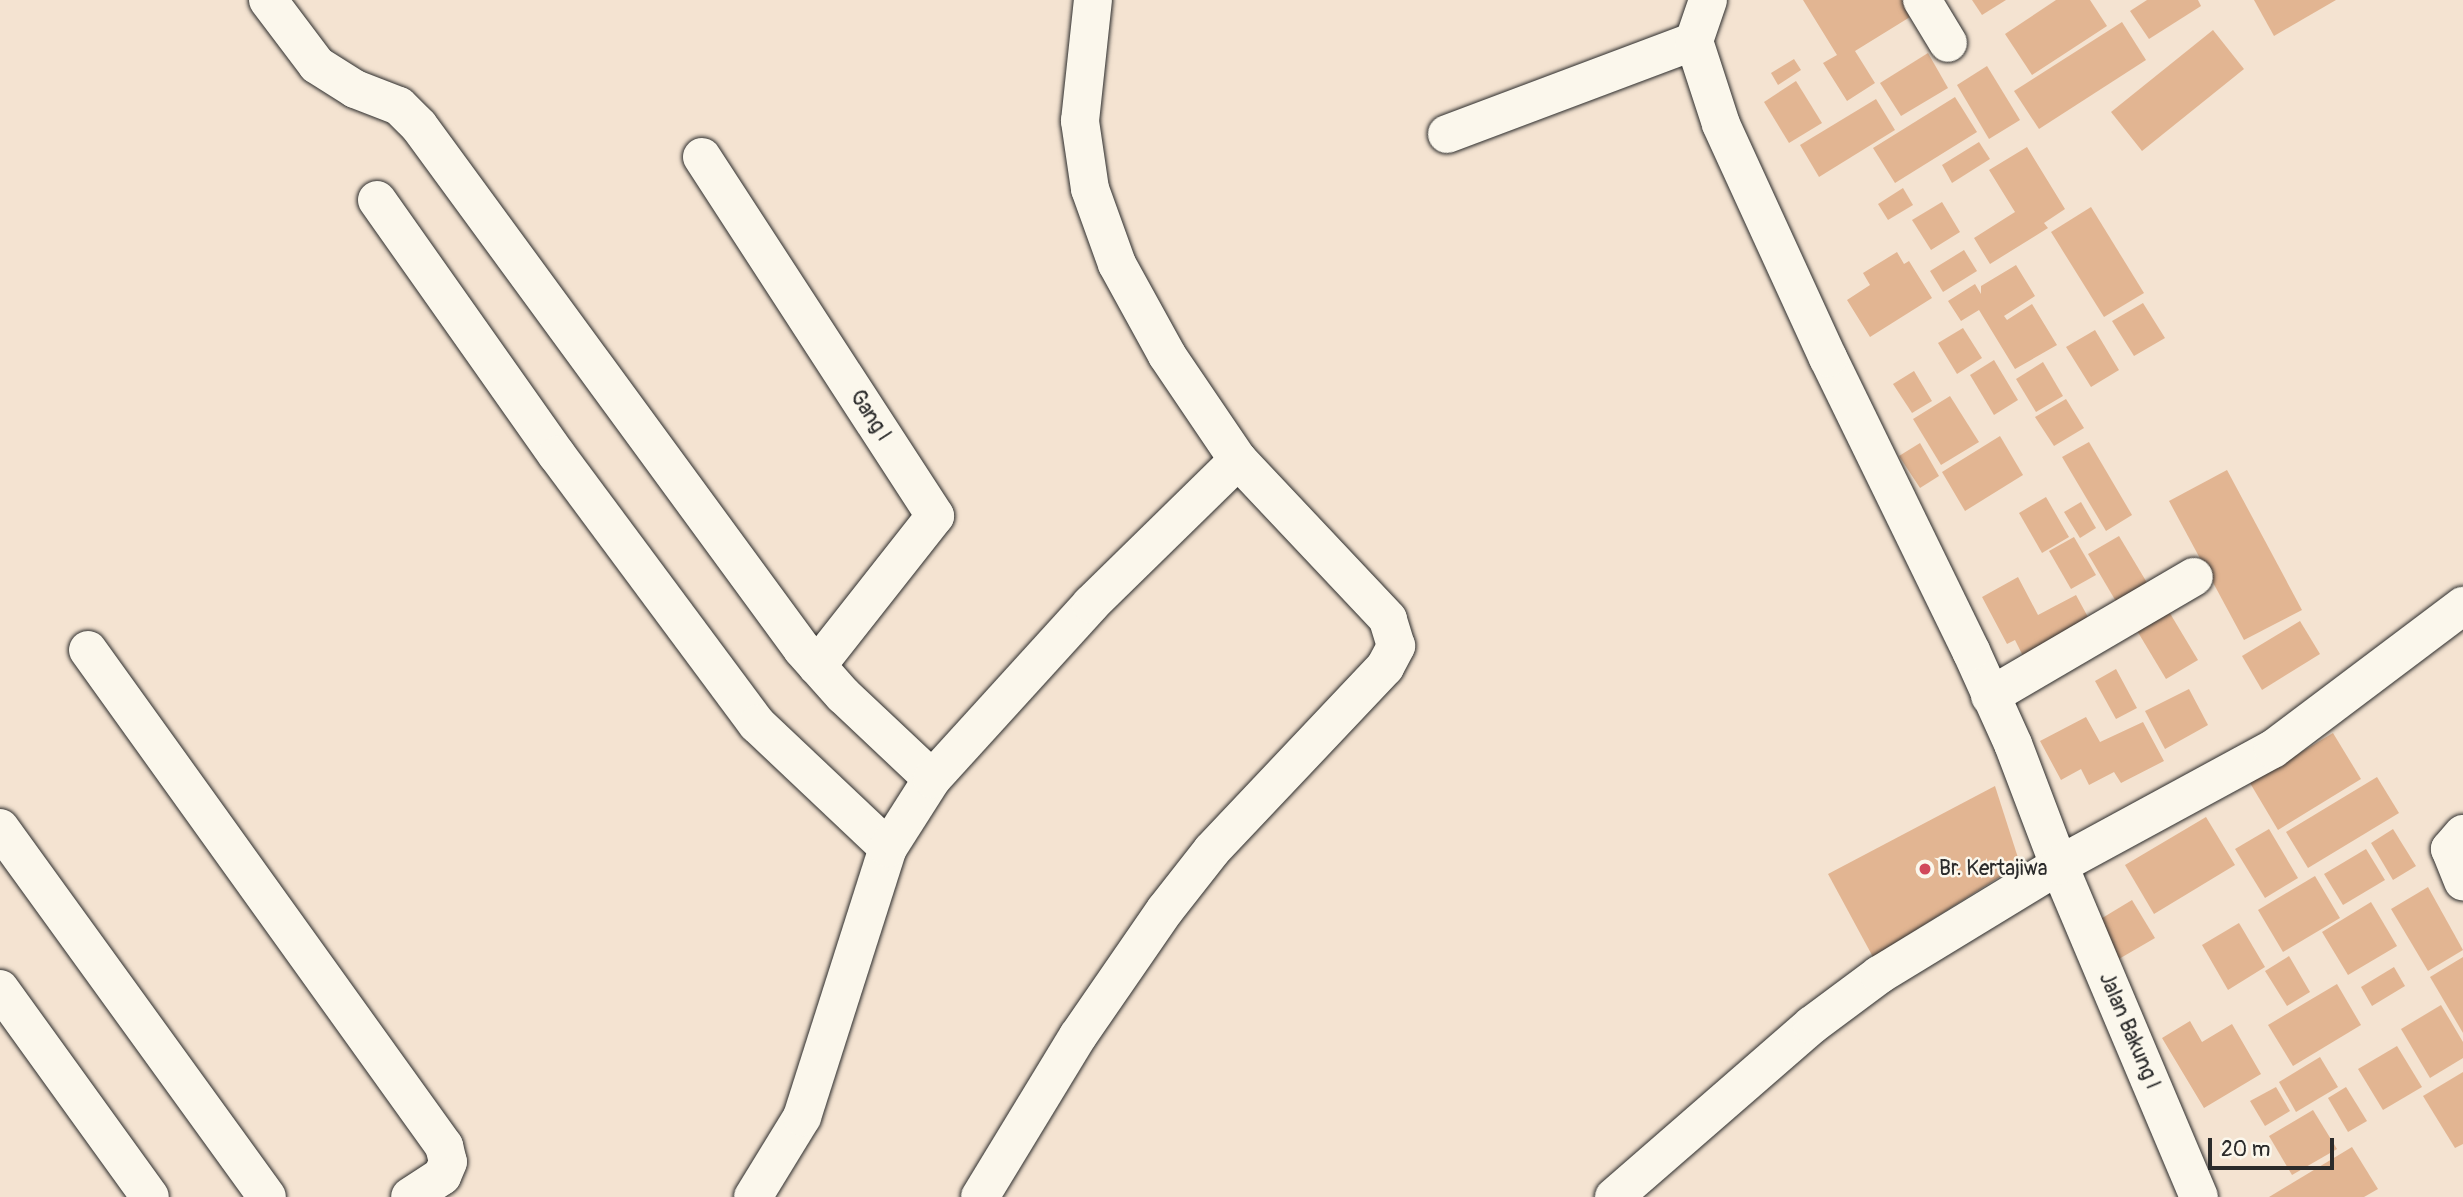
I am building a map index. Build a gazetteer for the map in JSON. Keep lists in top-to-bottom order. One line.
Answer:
{"streets":{"street":["Gang I","Jalan Bakung I"]},"places":["Br. Kertajiwa"],"scale_bar":"20 m"}
